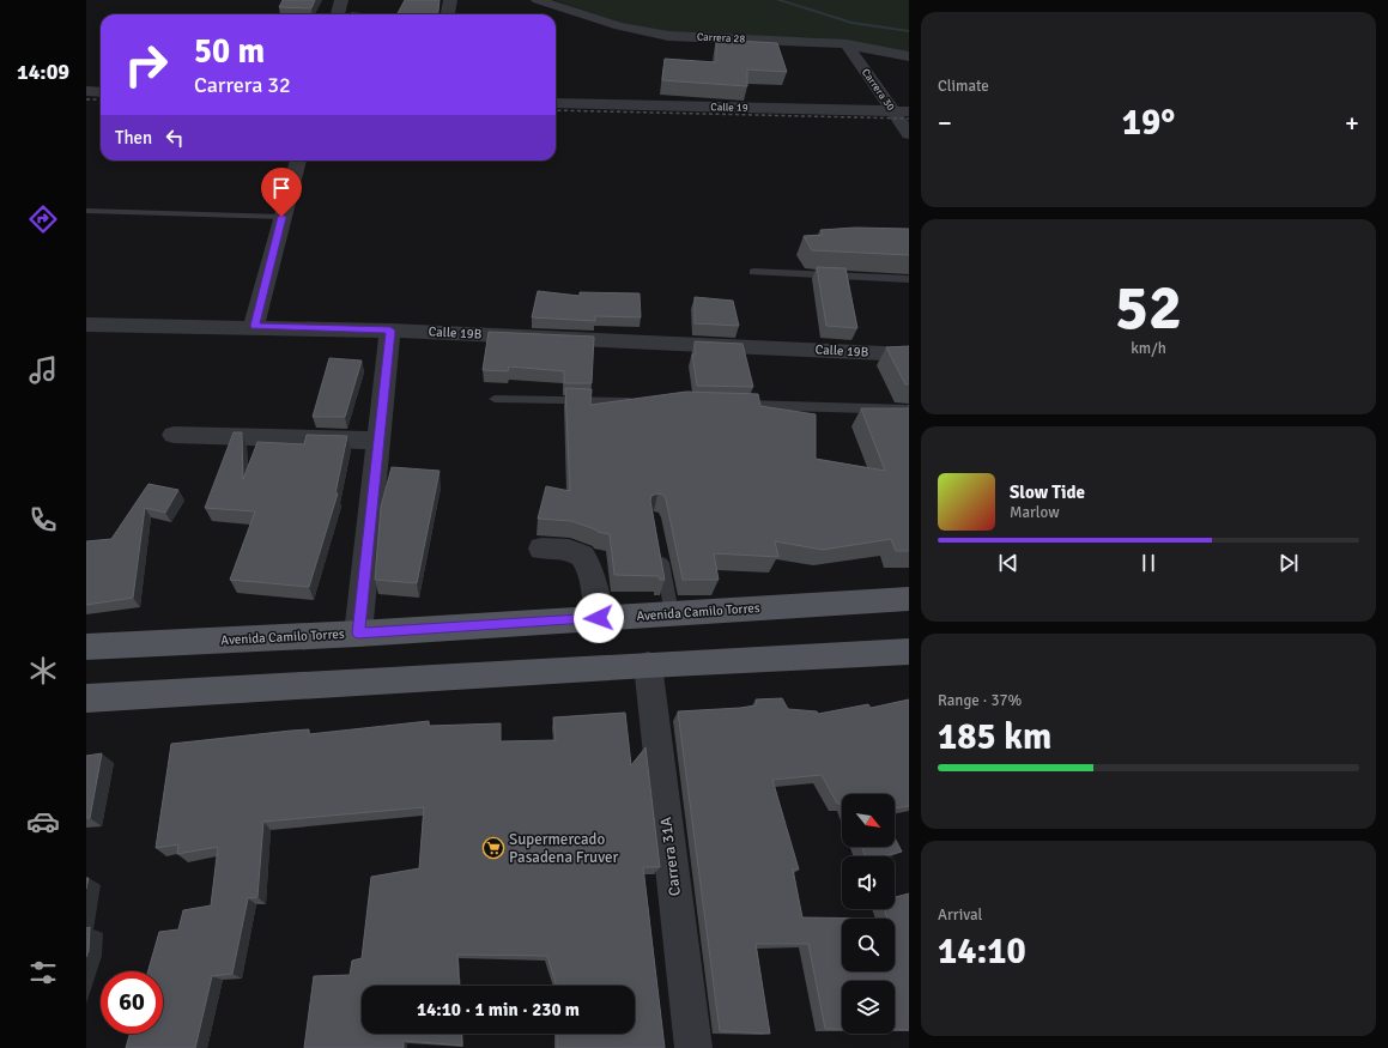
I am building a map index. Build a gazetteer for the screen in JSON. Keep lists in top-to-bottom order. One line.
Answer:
{"streets":{"main road":["Avenida Camilo Torres"],"street":["Carrera 28","Carrera 30","Calle 19","Calle 19B","Carrera 31A"]},"crossings":[["Carrera 28","Carrera 30"],["Carrera 30","Calle 19"]],"places":{"supermarket":["Supermercado Pasadena Fruver"]},"north":"bottom right","page":{"tabs":"14:09","tile":["Climate",["52","km/h"],["Range · 37%","185 km"],["Arrival","14:10"]],"turn":["50 m","Carrera 32"],"heat":["−","19°","+"],"then":"Then","song":["Slow Tide","Marlow"],"limit":"60","trip":"14:10 · 1 min · 230 m"}}
